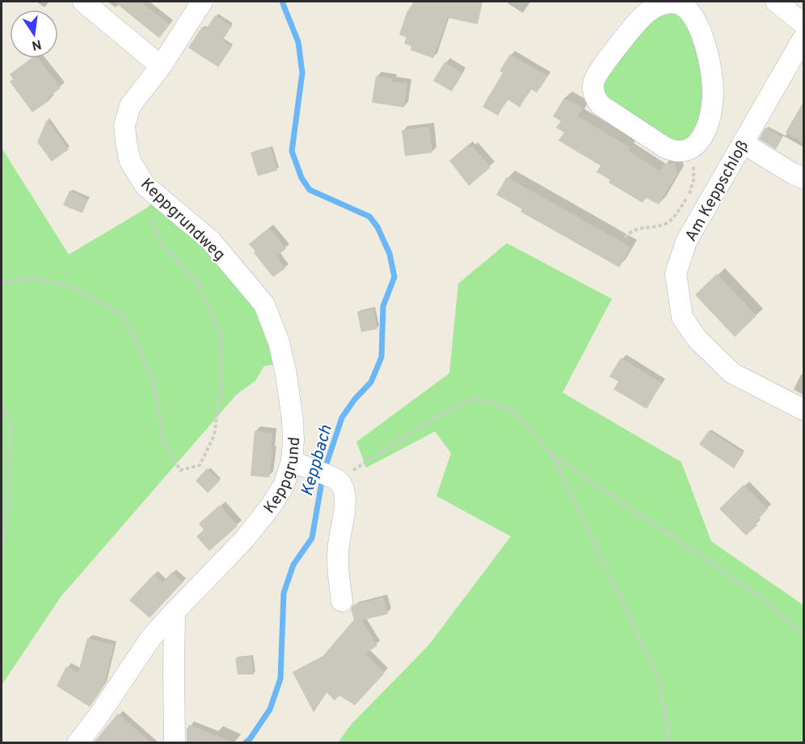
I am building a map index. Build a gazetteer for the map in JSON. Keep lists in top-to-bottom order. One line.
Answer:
{"streets":{"street":["Am Keppschloß","Keppgrundweg","Keppgrund"]},"crossings":[["Keppgrundweg","Keppgrund"]],"water":["Keppbach"],"north":"bottom"}
